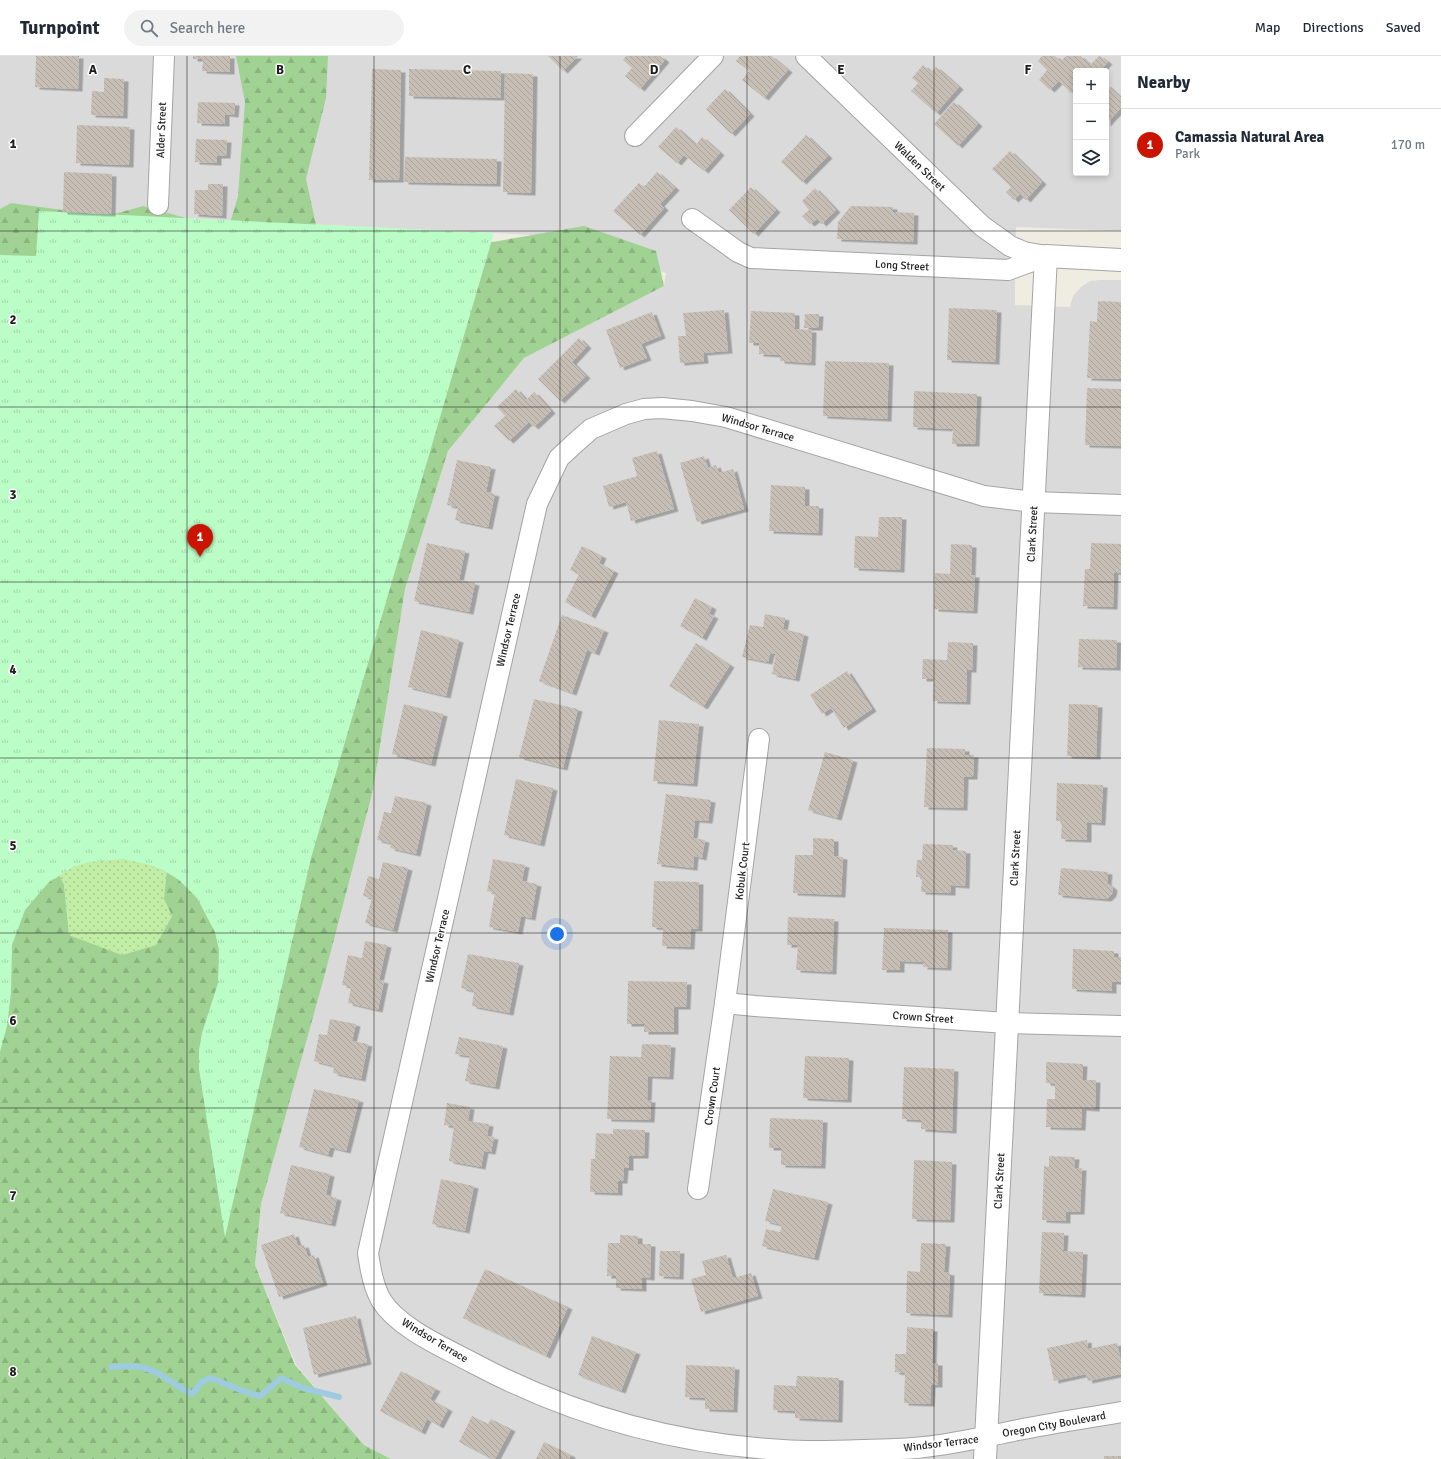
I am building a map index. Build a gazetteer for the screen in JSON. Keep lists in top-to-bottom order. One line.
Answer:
{"streets":{"street":["Alder Street","Walden Street","Long Street","Windsor Terrace","Clark Street","Kobuk Court","Crown Street","Crown Court","Oregon City Boulevard"]},"crossings":[["Walden Street","Long Street"],["Walden Street","Clark Street"],["Long Street","Clark Street"],["Windsor Terrace","Clark Street"],["Windsor Terrace","Oregon City Boulevard"],["Clark Street","Crown Street"],["Clark Street","Oregon City Boulevard"],["Kobuk Court","Crown Street"],["Kobuk Court","Crown Court"],["Crown Street","Crown Court"]],"page":{"header":"Turnpoint","search":"Search here","nav":["Map","Directions","Saved"],"heading":"Nearby","map_buttons":["+","−"],"list":[{"mark":"1","name":"Camassia Natural Area","note":"Park","value":"170 m"}],"pins":"1"},"grid":{"columns":["A","B","C","D","E","F"],"rows":["1","2","3","4","5","6","7","8"]}}
